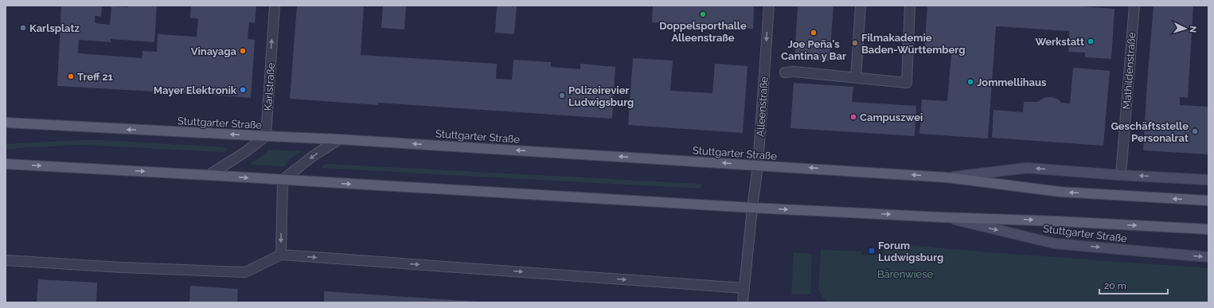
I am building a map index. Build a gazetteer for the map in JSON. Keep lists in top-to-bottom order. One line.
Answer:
{"streets":{"main road":["Stuttgarter Straße"],"street":["Mathildenstraße","Karlstraße","Alleenstraße"]},"crossings":[["Mathildenstraße","Stuttgarter Straße"],["Karlstraße","Stuttgarter Straße"],["Alleenstraße","Stuttgarter Straße"]],"one_way":["Karlstraße","Alleenstraße"],"parks":["Bärenwiese"],"places":{"other":["Doppelsporthalle Alleenstraße","Karlsplatz","Joe Peña's Cantina y Bar","Werkstatt","Filmakademie Baden-Württemberg","Vinayaga","Treff 21","Jommellihaus","Mayer Elektronik","Polizeirevier Ludwigsburg","Campuszwei","Geschäftsstelle Personalrat"],"transit":["Forum Ludwigsburg"]},"scale_bar":"20 m","north":"right"}
